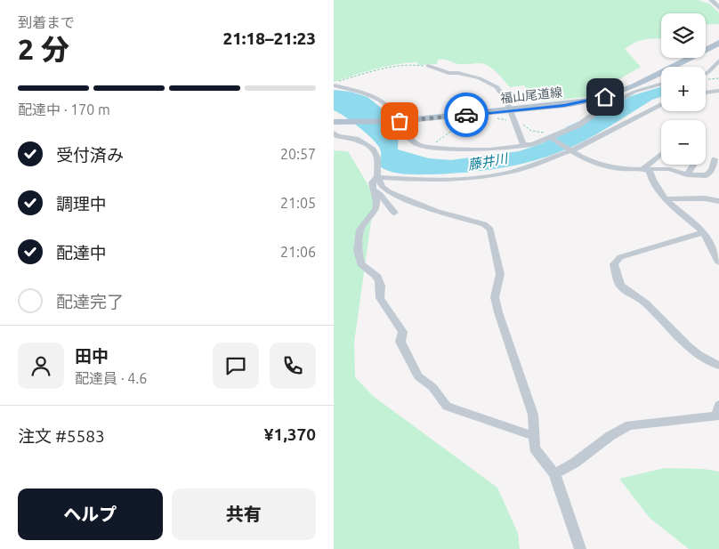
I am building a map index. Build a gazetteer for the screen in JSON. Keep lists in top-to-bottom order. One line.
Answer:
{"streets":{"main road":["福山尾道線"]},"water":["藤井川"],"page":{"heading":["2 分","到着まで","21:18–21:23"],"panel":["田中","配達員 · 4.6","注文 #5583","¥1,370"],"map_buttons":["+","−"],"bar":"配達中 · 170 m","list":[["受付済み","20:57"],["調理中","21:05"],["配達中","21:06"],"配達完了"],"buttons":["ヘルプ","共有"]}}
